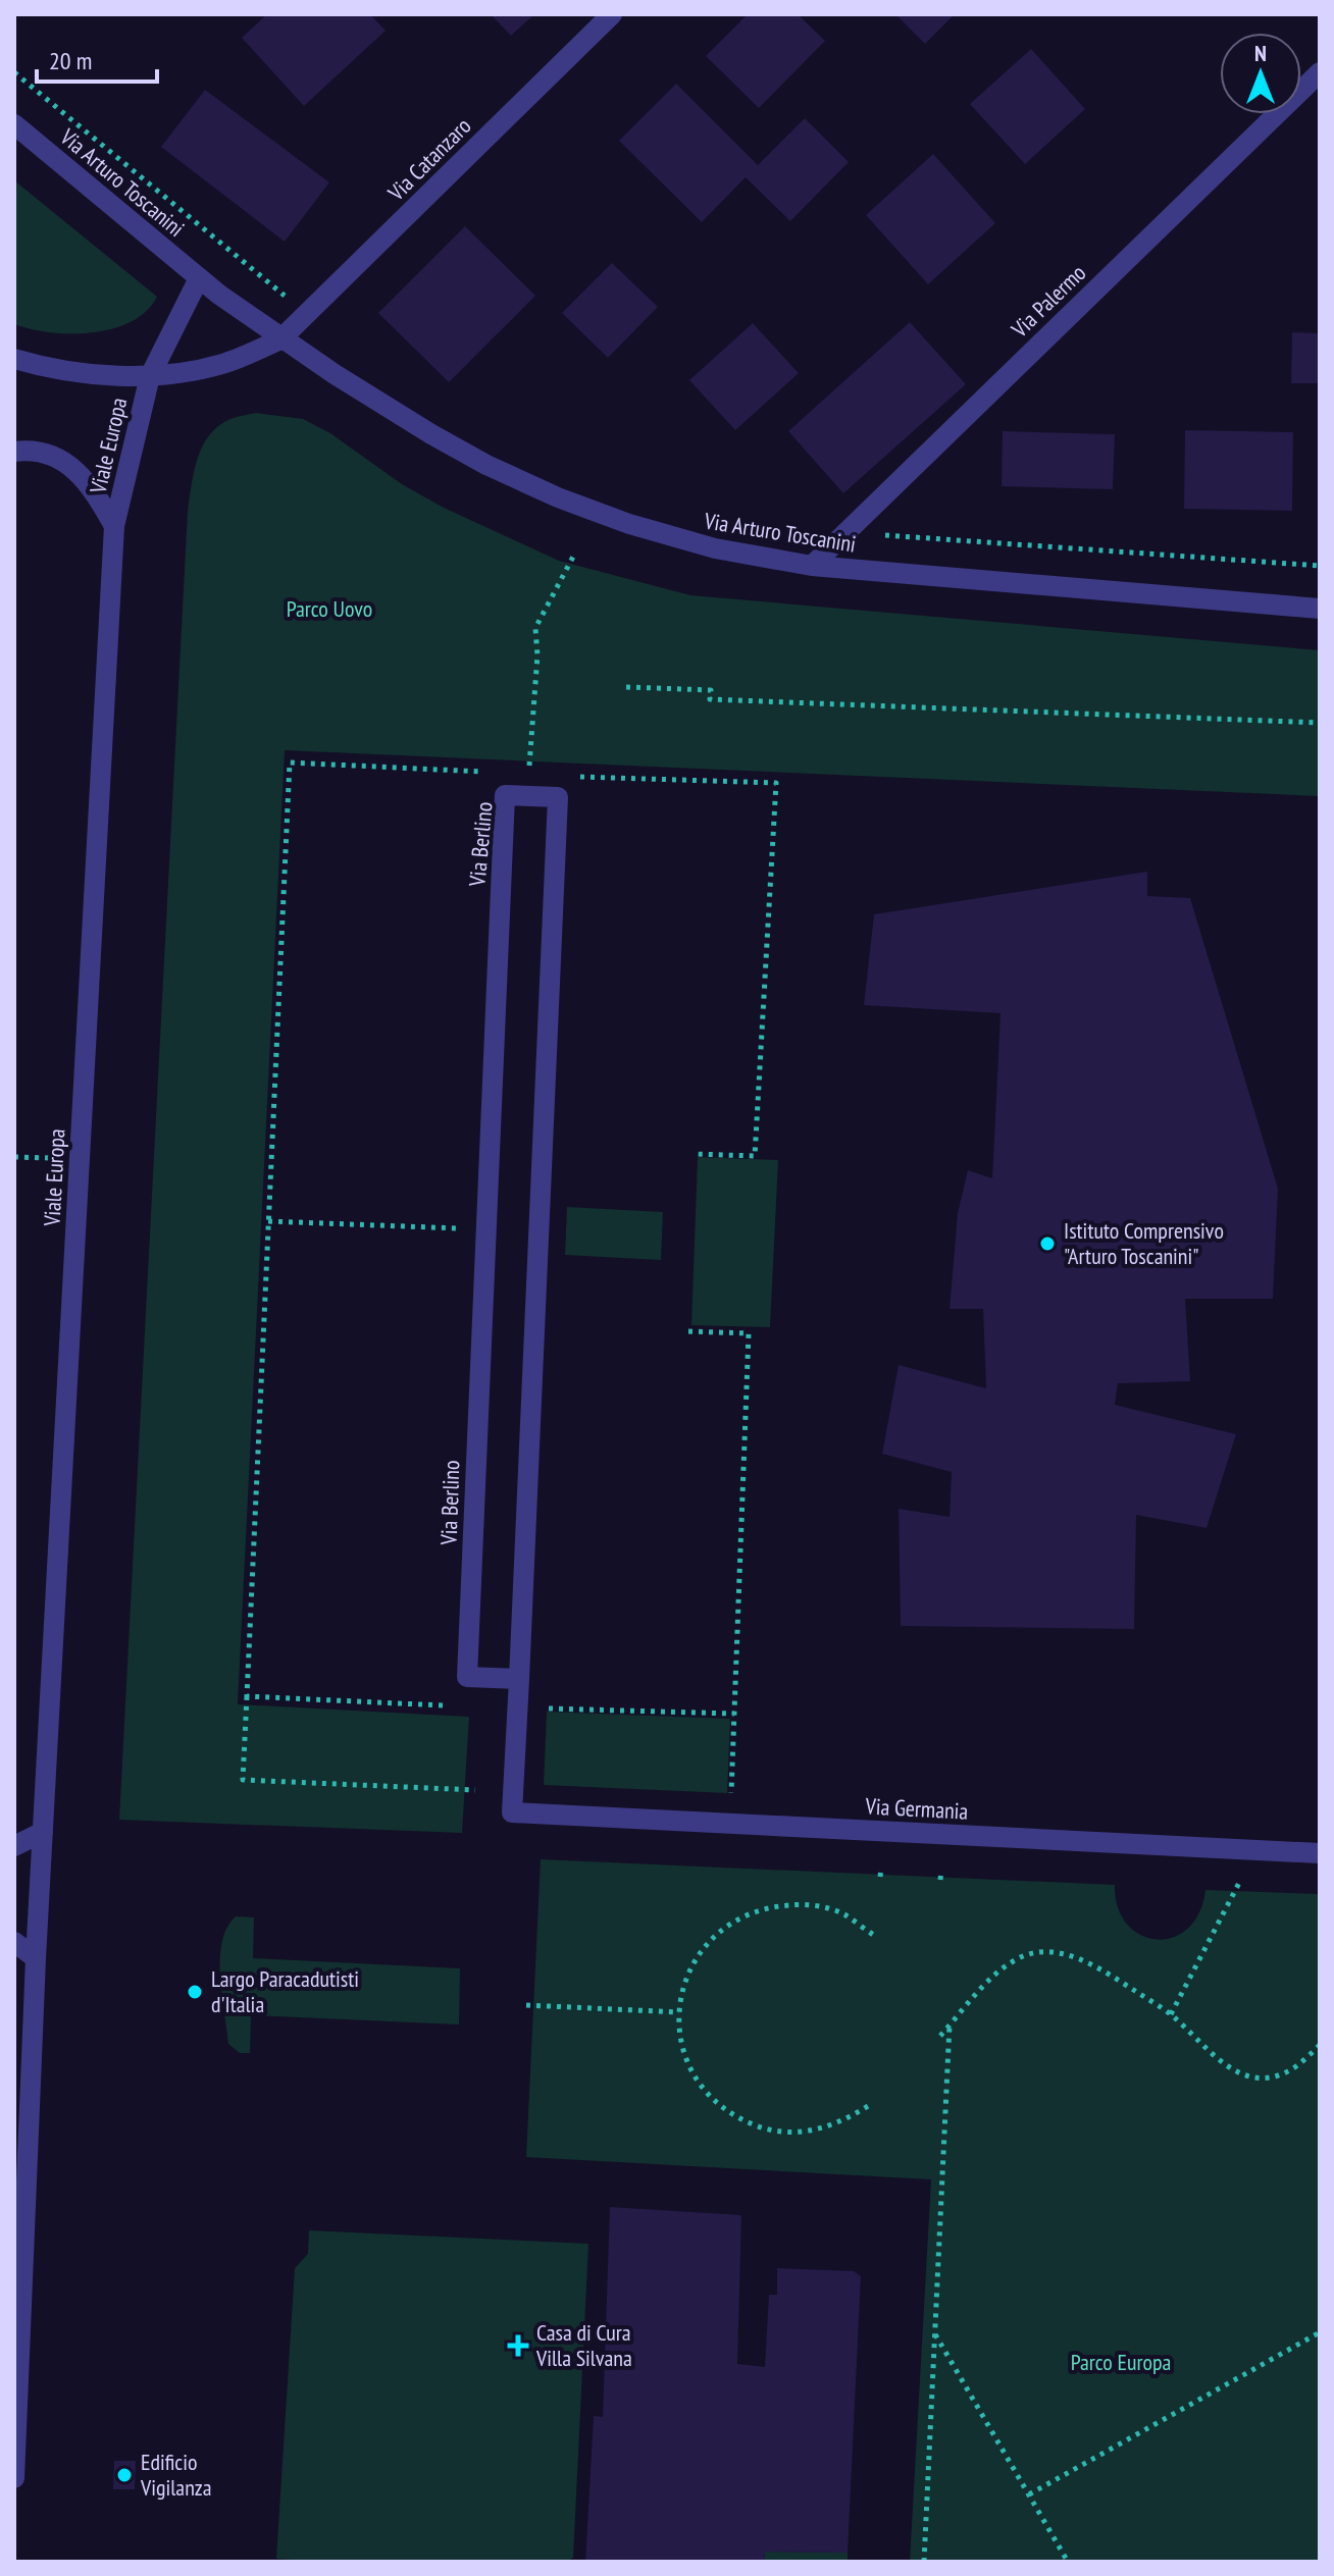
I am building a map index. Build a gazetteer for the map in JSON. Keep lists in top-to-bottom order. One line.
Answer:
{"streets":{"street":["Via Catanzaro","Via Arturo Toscanini","Via Palermo","Viale Europa","Via Berlino","Via Germania"]},"crossings":[["Via Catanzaro","Via Arturo Toscanini"],["Via Arturo Toscanini","Via Palermo"],["Via Berlino","Via Germania"]],"parks":["Parco Uovo","Parco Europa"],"places":{"other":["Istituto Comprensivo \"Arturo Toscanini\"","Largo Paracadutisti d'Italia","Edificio Vigilanza"],"health":["Casa di Cura Villa Silvana"]},"scale_bar":"20 m","north":"top"}
